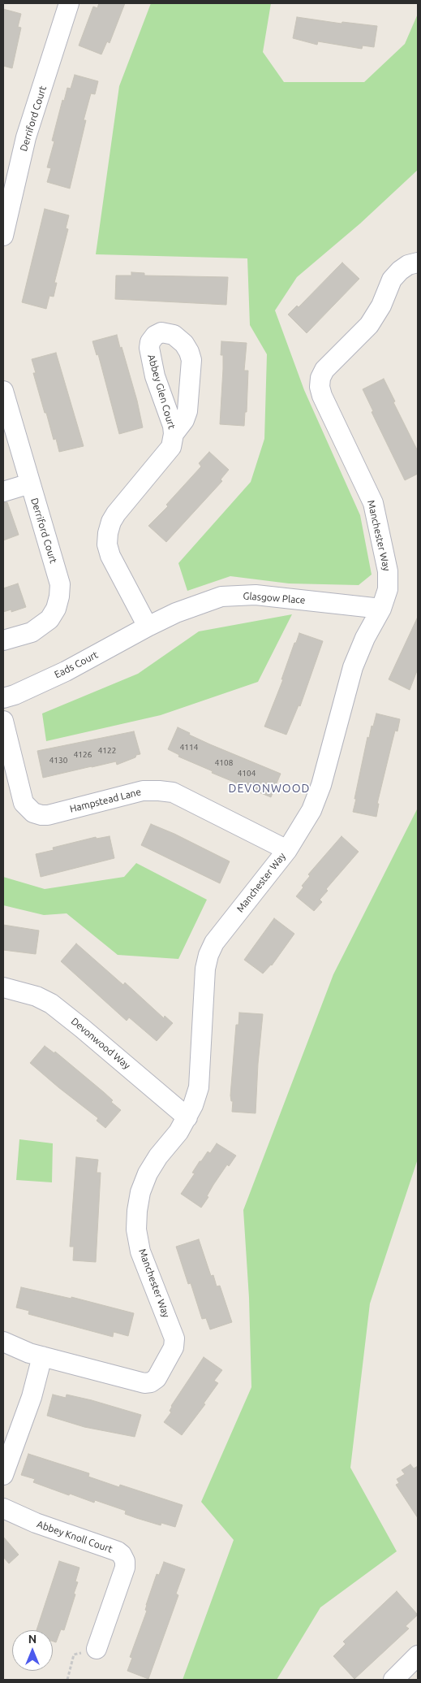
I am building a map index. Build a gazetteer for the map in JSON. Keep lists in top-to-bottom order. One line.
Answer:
{"streets":{"street":["Derriford Court","Abbey Glen Court","Manchester Way","Glasgow Place","Eads Court","Hampstead Lane","Devonwood Way","Abbey Knoll Court"]},"crossings":[["Abbey Glen Court","Glasgow Place"],["Abbey Glen Court","Eads Court"],["Manchester Way","Glasgow Place"],["Manchester Way","Hampstead Lane"],["Manchester Way","Devonwood Way"],["Glasgow Place","Eads Court"]],"districts":["DEVONWOOD"],"house_numbers":["4114","4122","4126","4130","4108","4104"],"north":"top"}
